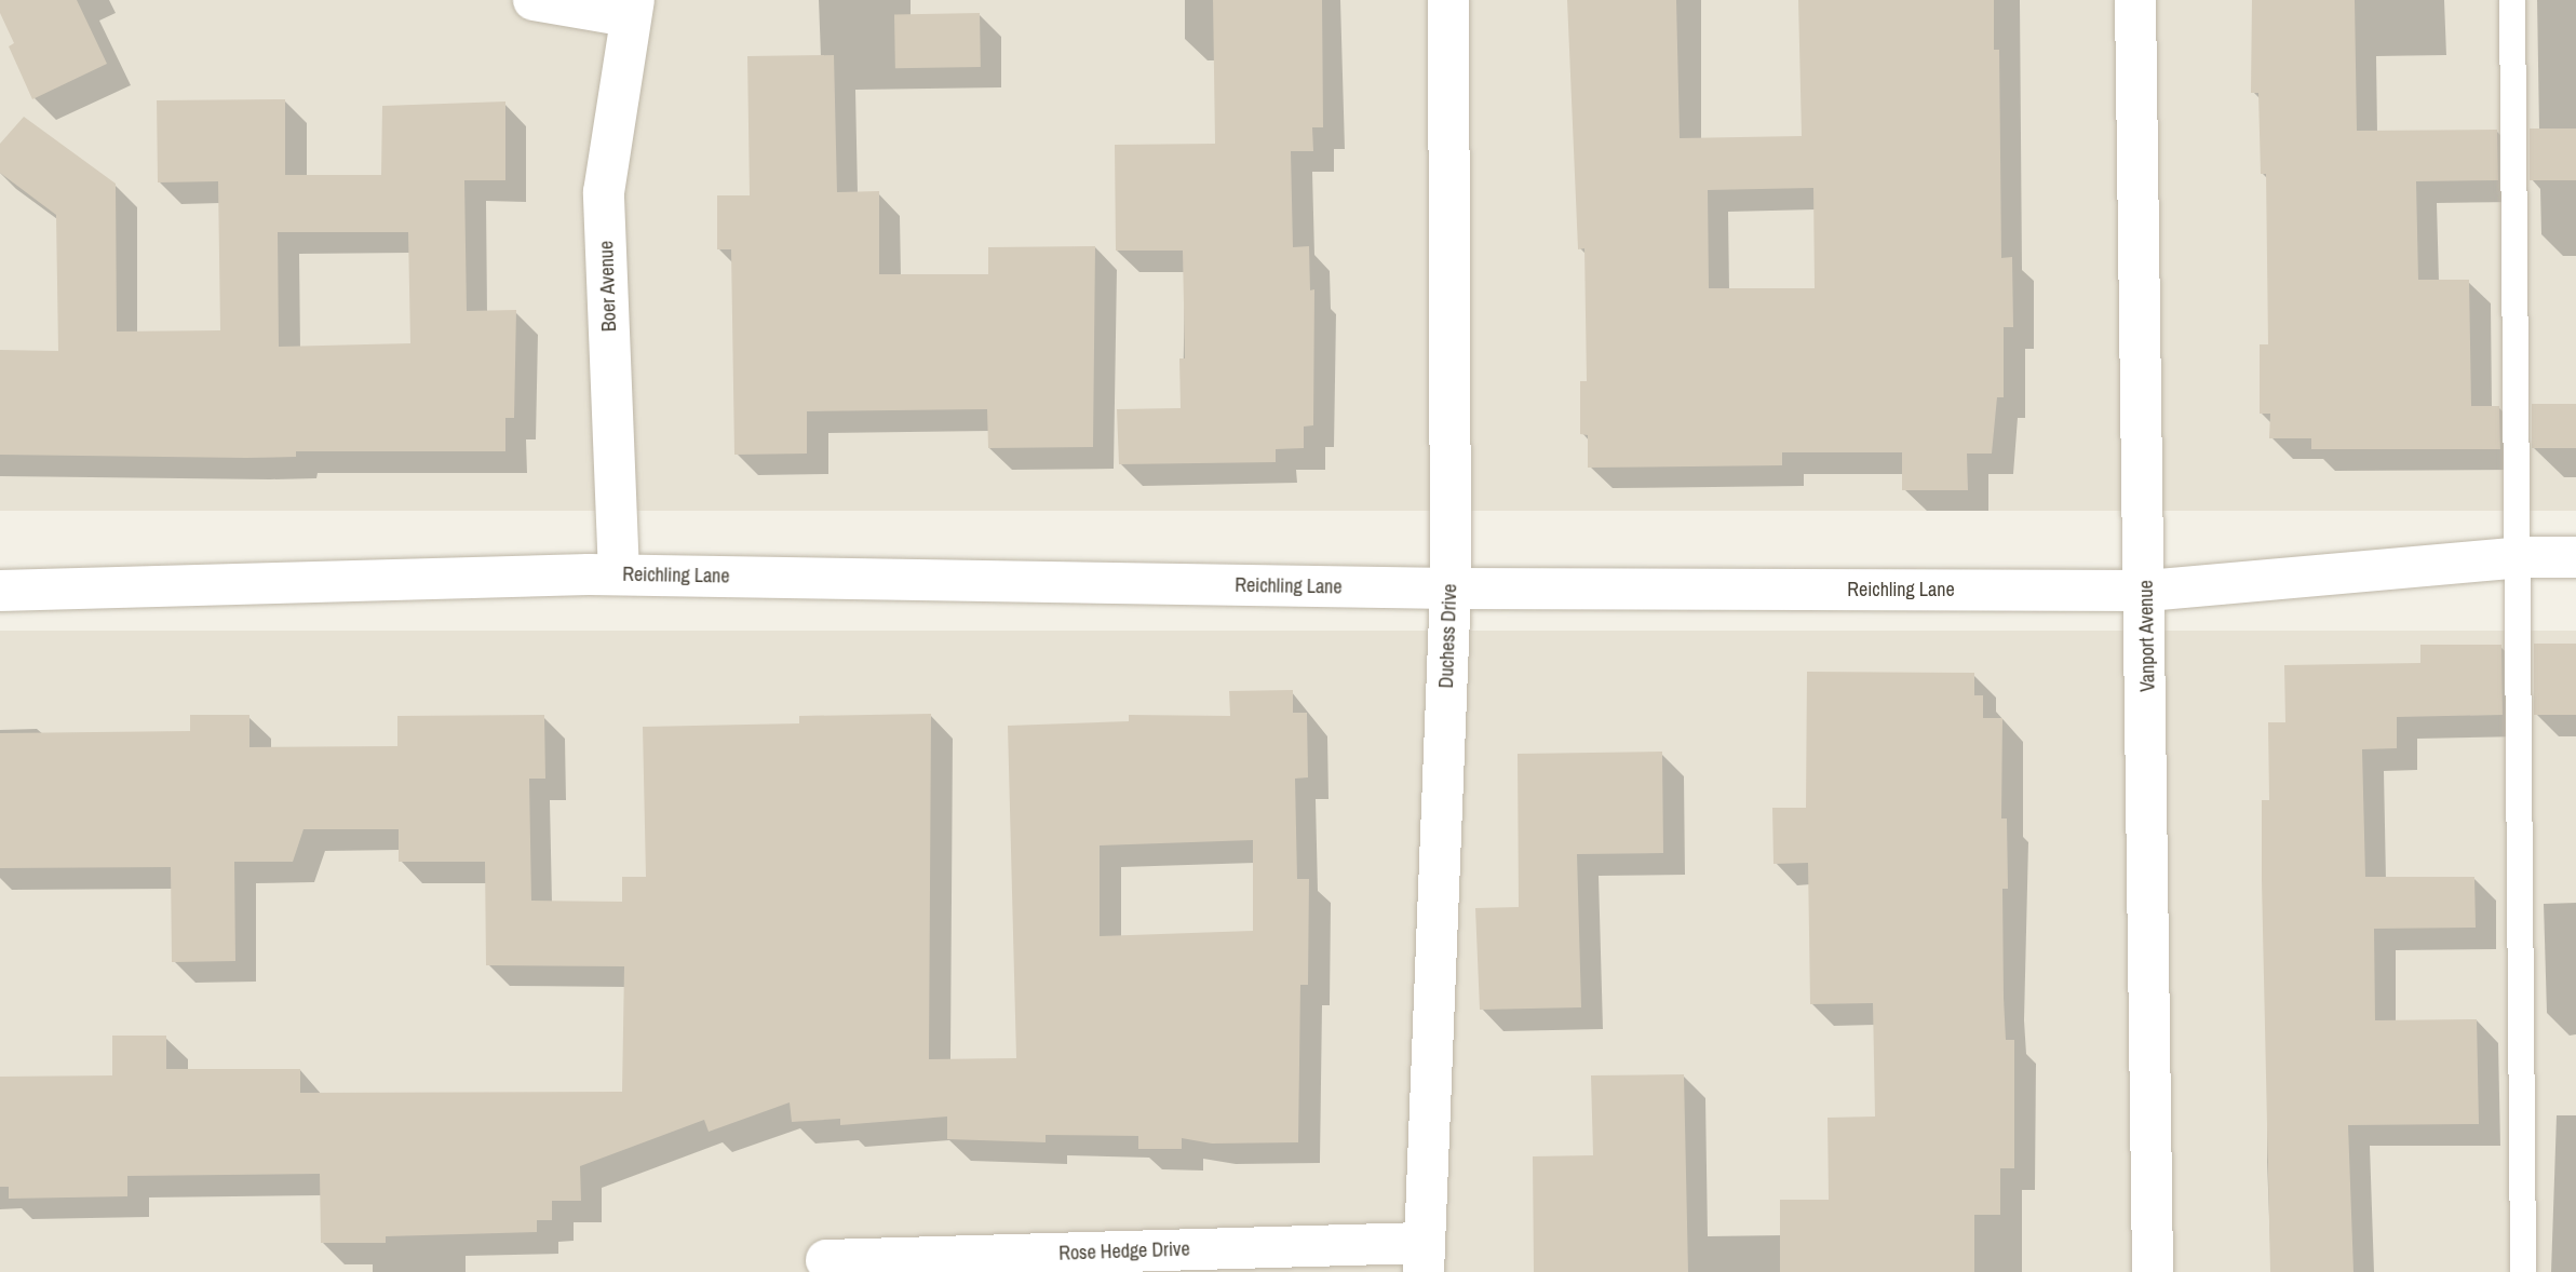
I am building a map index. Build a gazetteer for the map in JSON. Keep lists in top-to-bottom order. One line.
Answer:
{"streets":{"street":["Boer Avenue","Reichling Lane","Duchess Drive","Vanport Avenue","Rose Hedge Drive"]},"crossings":[["Boer Avenue","Reichling Lane"],["Reichling Lane","Duchess Drive"],["Reichling Lane","Vanport Avenue"],["Duchess Drive","Rose Hedge Drive"]]}
